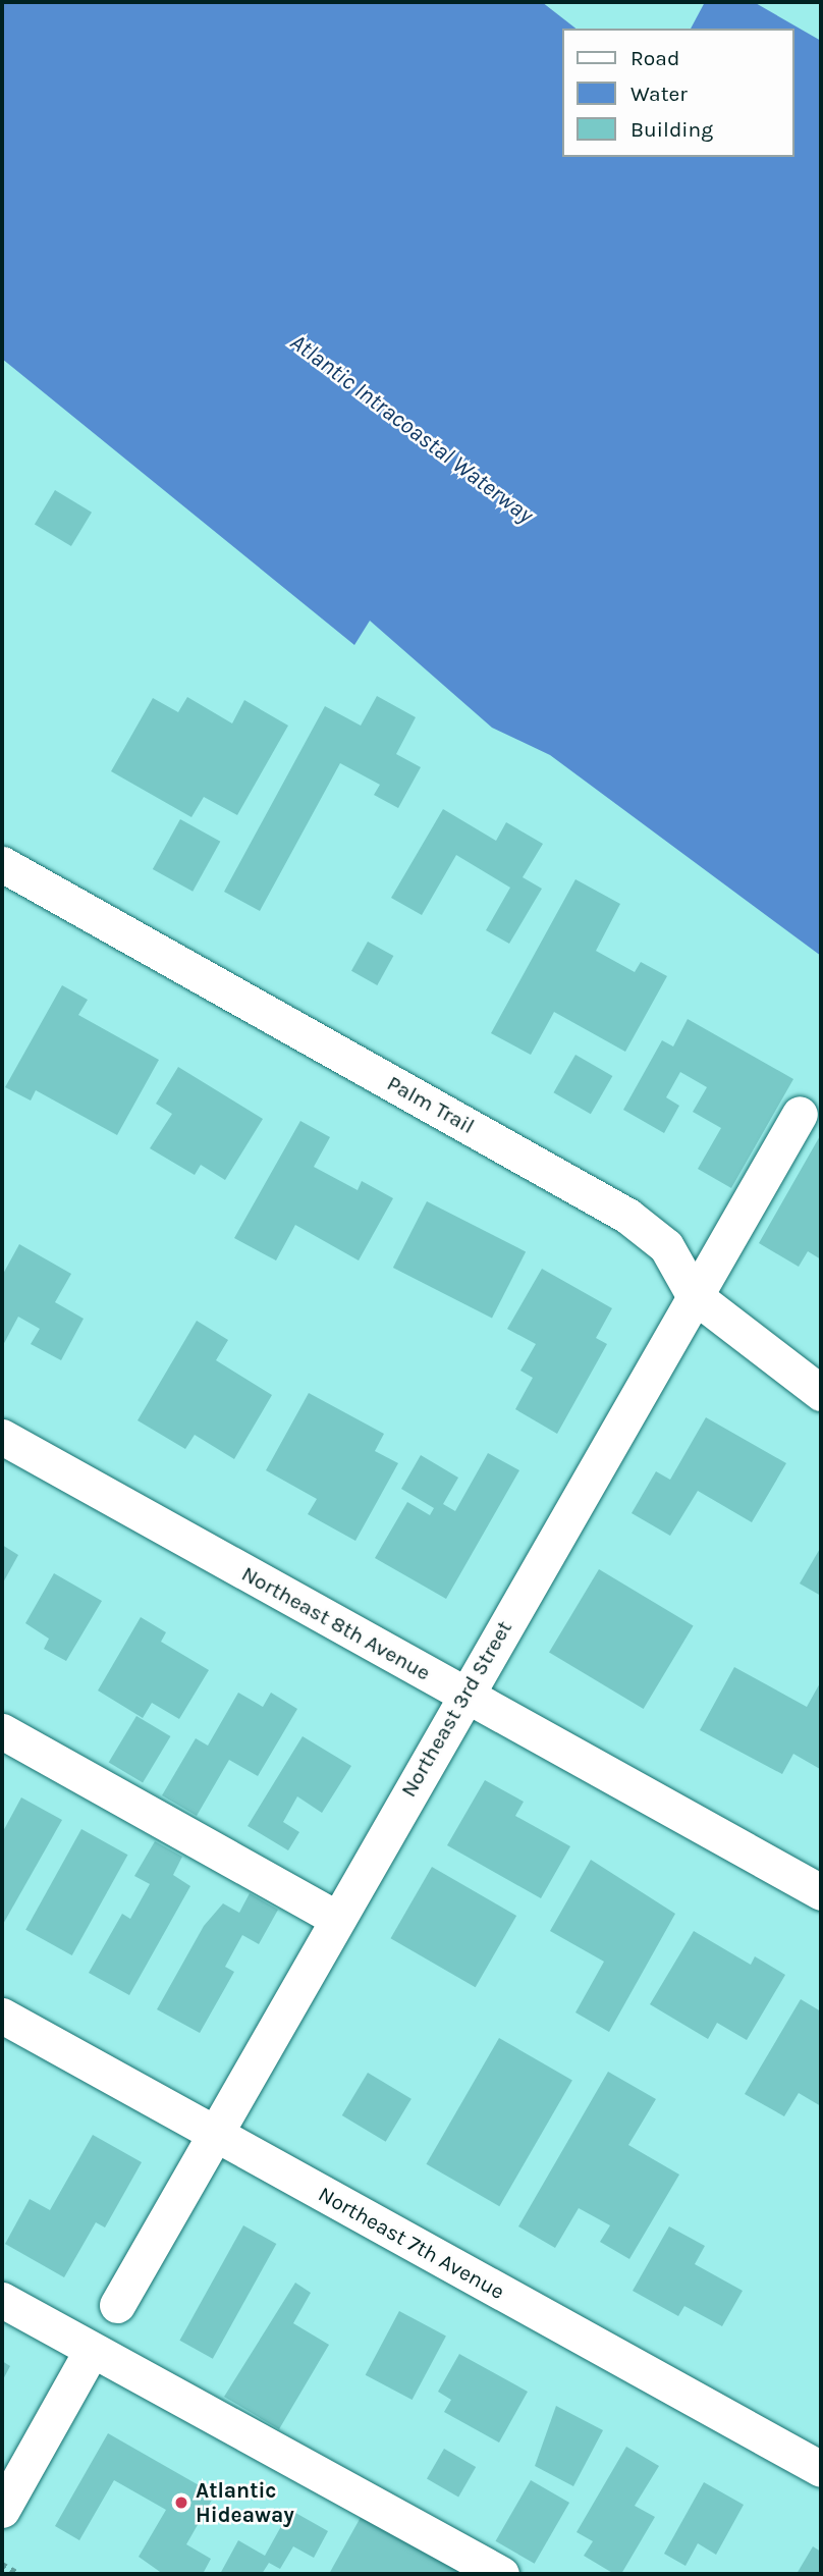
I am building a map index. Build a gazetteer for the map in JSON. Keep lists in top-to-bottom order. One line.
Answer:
{"streets":{"street":["Palm Trail","Northeast 8th Avenue","Northeast 3rd Street","Northeast 7th Avenue"]},"crossings":[["Palm Trail","Northeast 3rd Street"],["Northeast 8th Avenue","Northeast 3rd Street"],["Northeast 3rd Street","Northeast 7th Avenue"]],"water":["Atlantic Intracoastal Waterway"],"places":["Atlantic Hideaway"],"legend":["Road","Water","Building"]}
